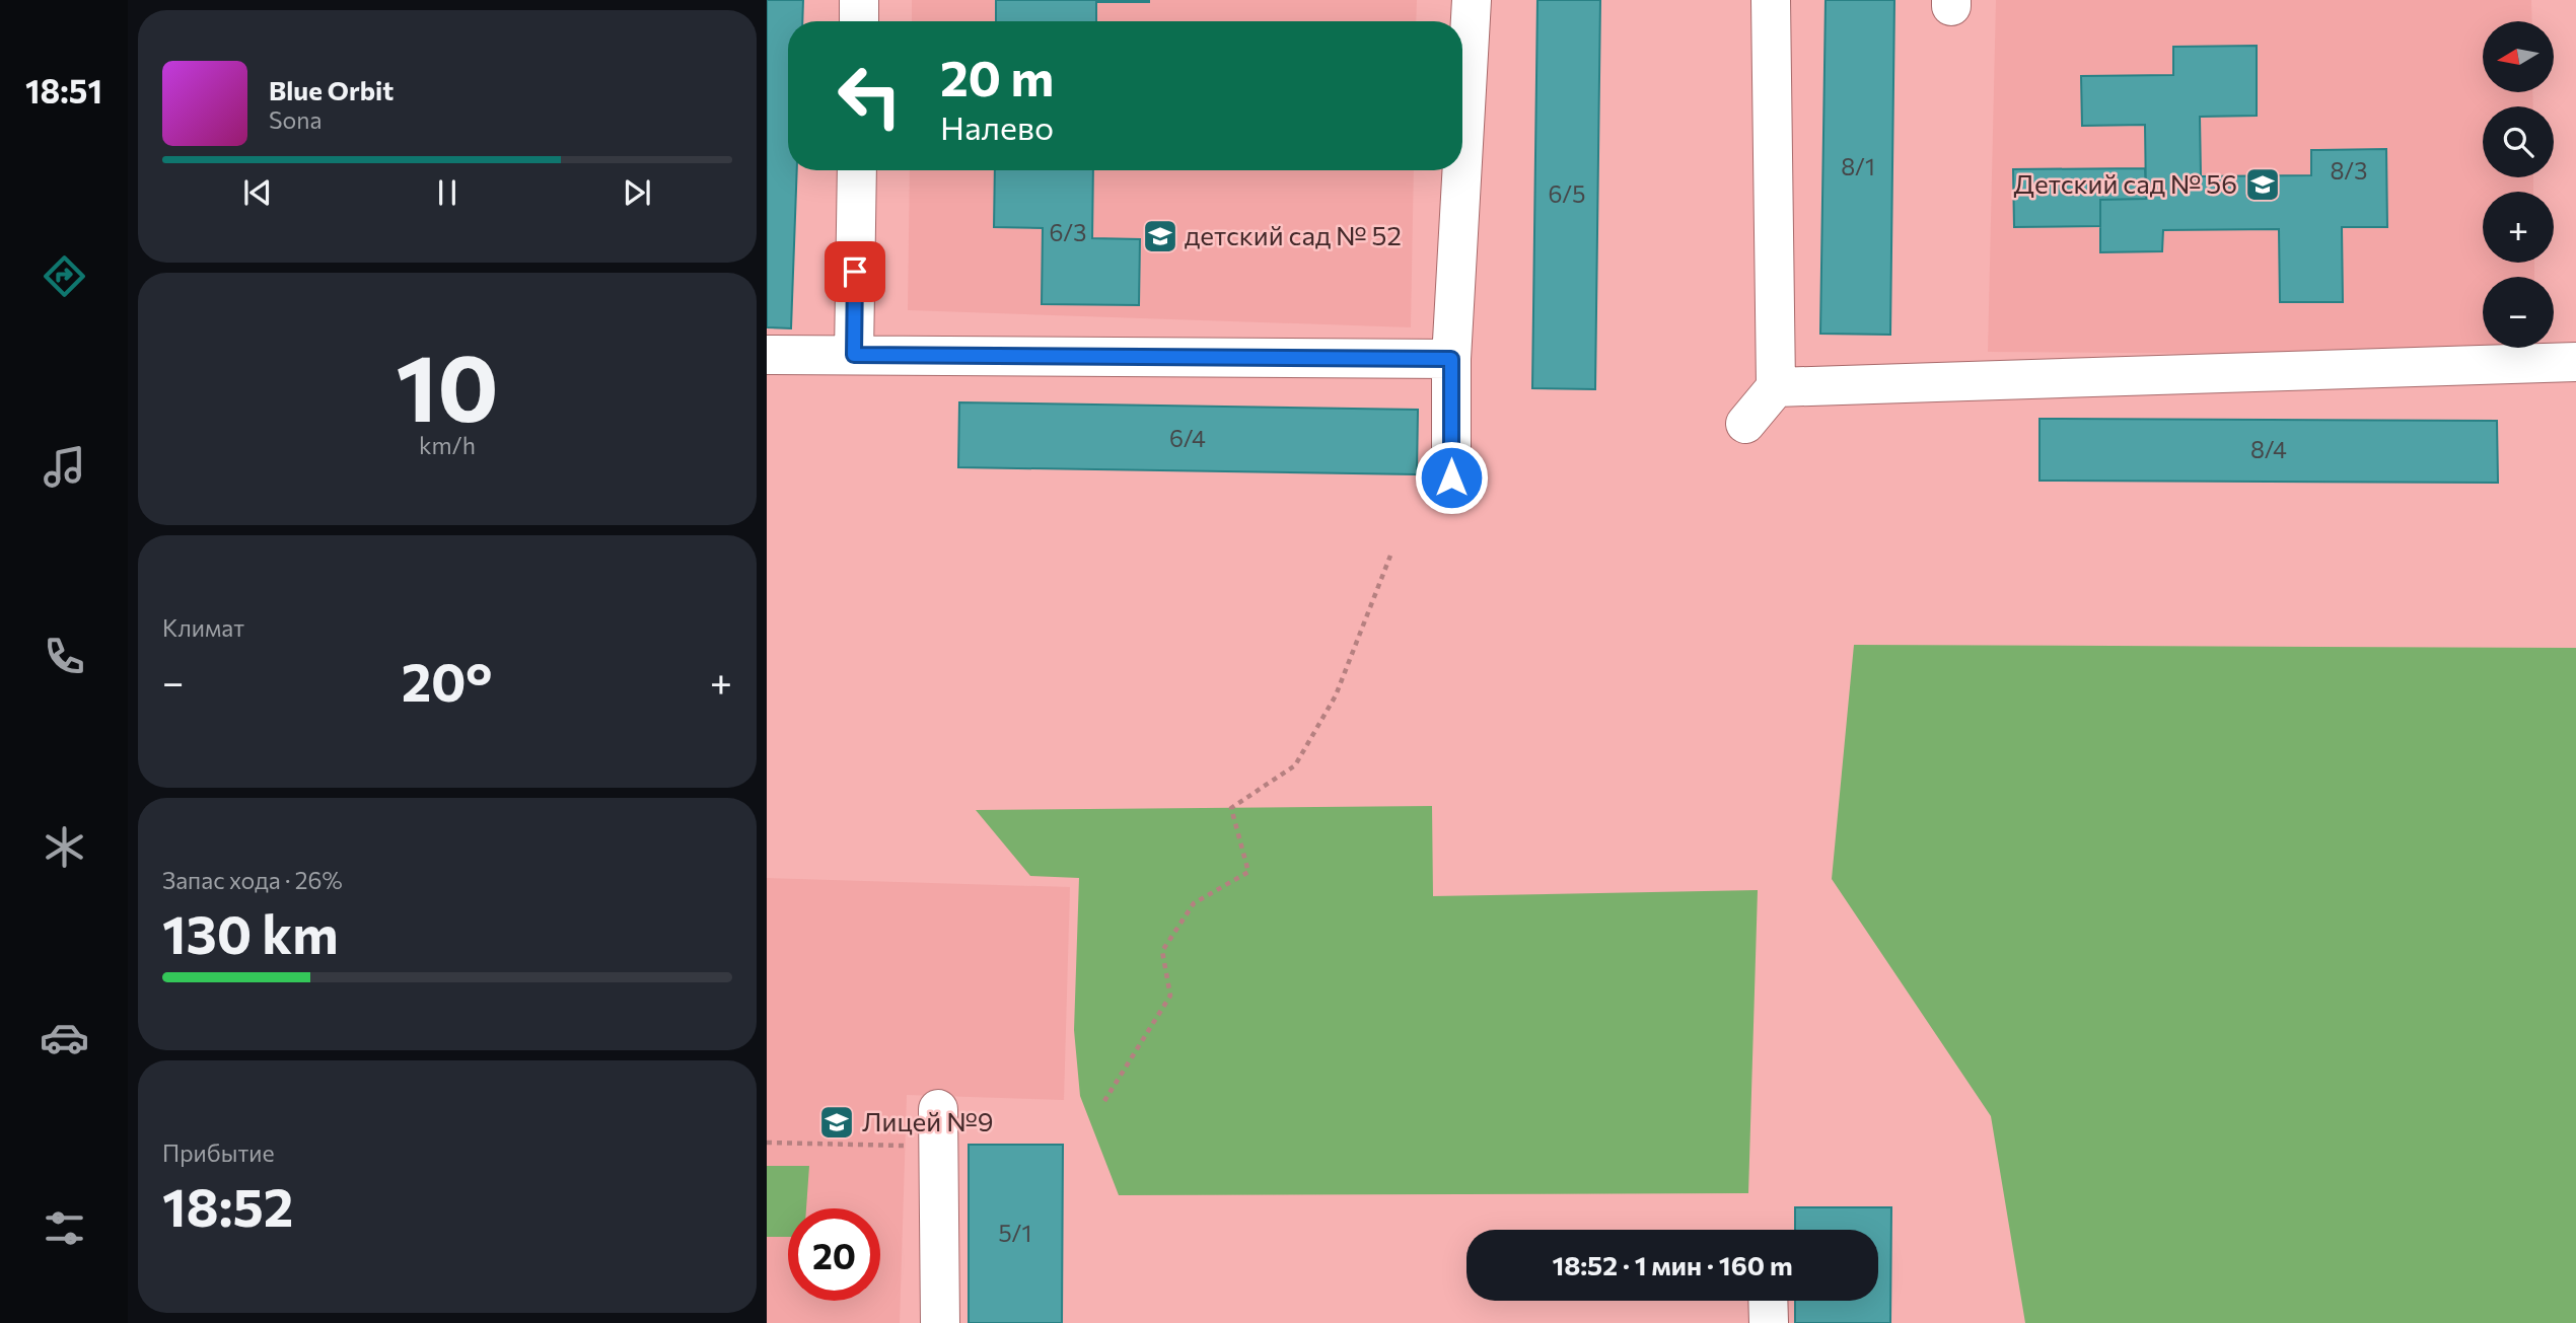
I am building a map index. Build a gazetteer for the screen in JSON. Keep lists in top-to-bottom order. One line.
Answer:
{"places":{"school or university":["Детский сад № 56","детский сад № 52","Лицей №9"]},"house_numbers":["8/1","8/3","6/5","6/3","6/4","8/4","5/1"],"north":"left","page":{"tabs":"18:51","map_buttons":["+","−"],"turn":["20 m","Налево"],"song":["Blue Orbit","Sona"],"tile":[["10","km/h"],"Климат",["Запас хода · 26%","130 km"],["Прибытие","18:52"]],"heat":["−","20°","+"],"limit":"20","trip":"18:52 · 1 мин · 160 m"}}
